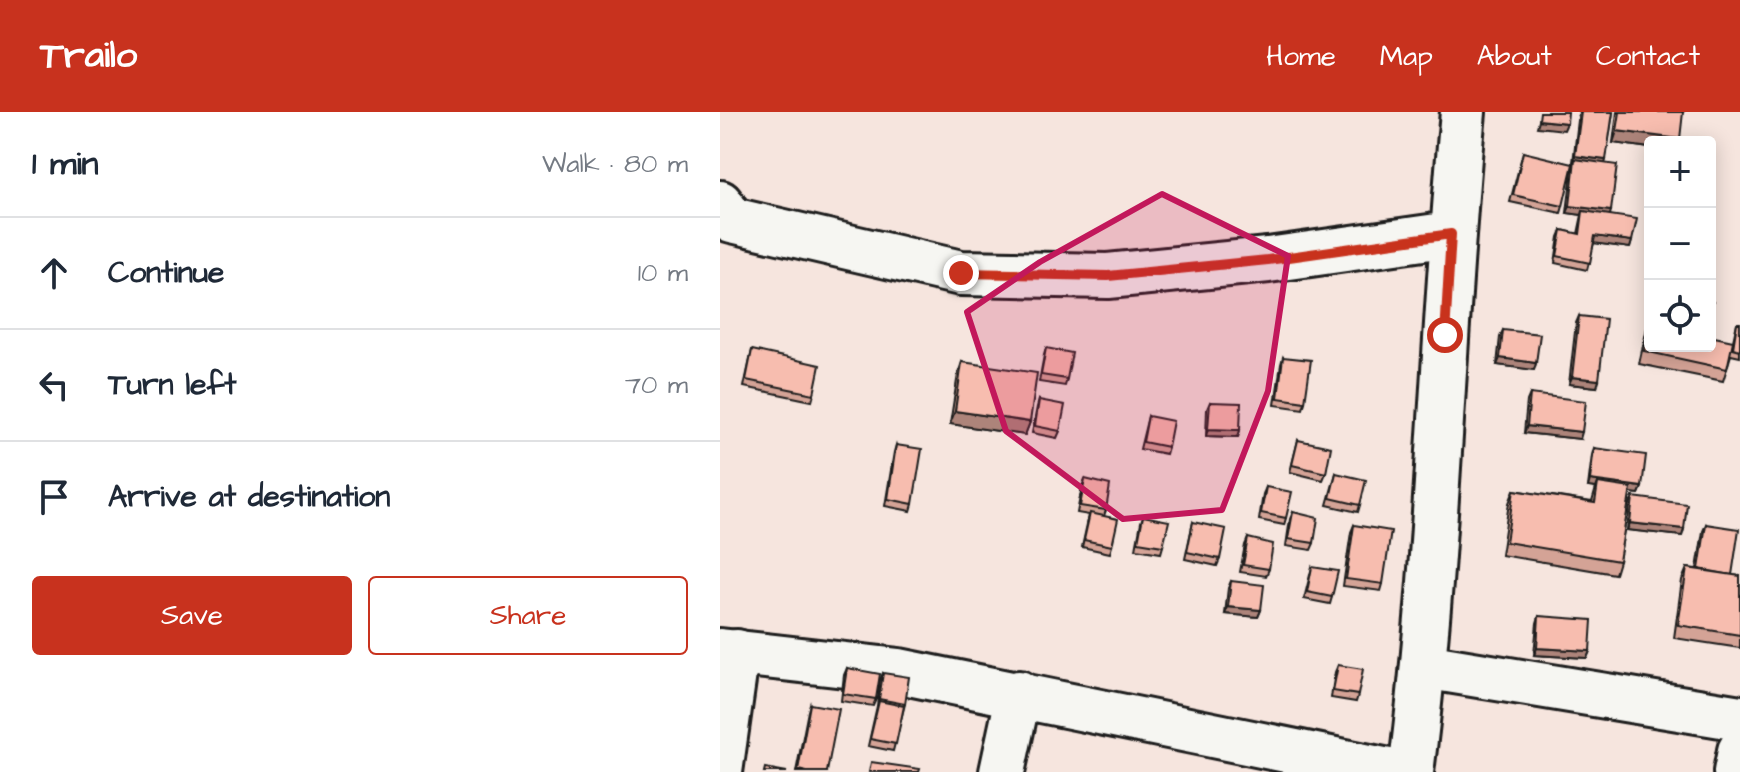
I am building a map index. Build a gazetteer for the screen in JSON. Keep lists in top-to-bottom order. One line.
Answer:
{"page":{"header":"Trailo","nav":["Home","Map","About","Contact"],"heading":["1 min","Walk · 80 m"],"map_buttons":["+","−"],"list":[["Continue","10 m"],["Turn left","70 m"],"Arrive at destination"],"buttons":["Save","Share"]}}
